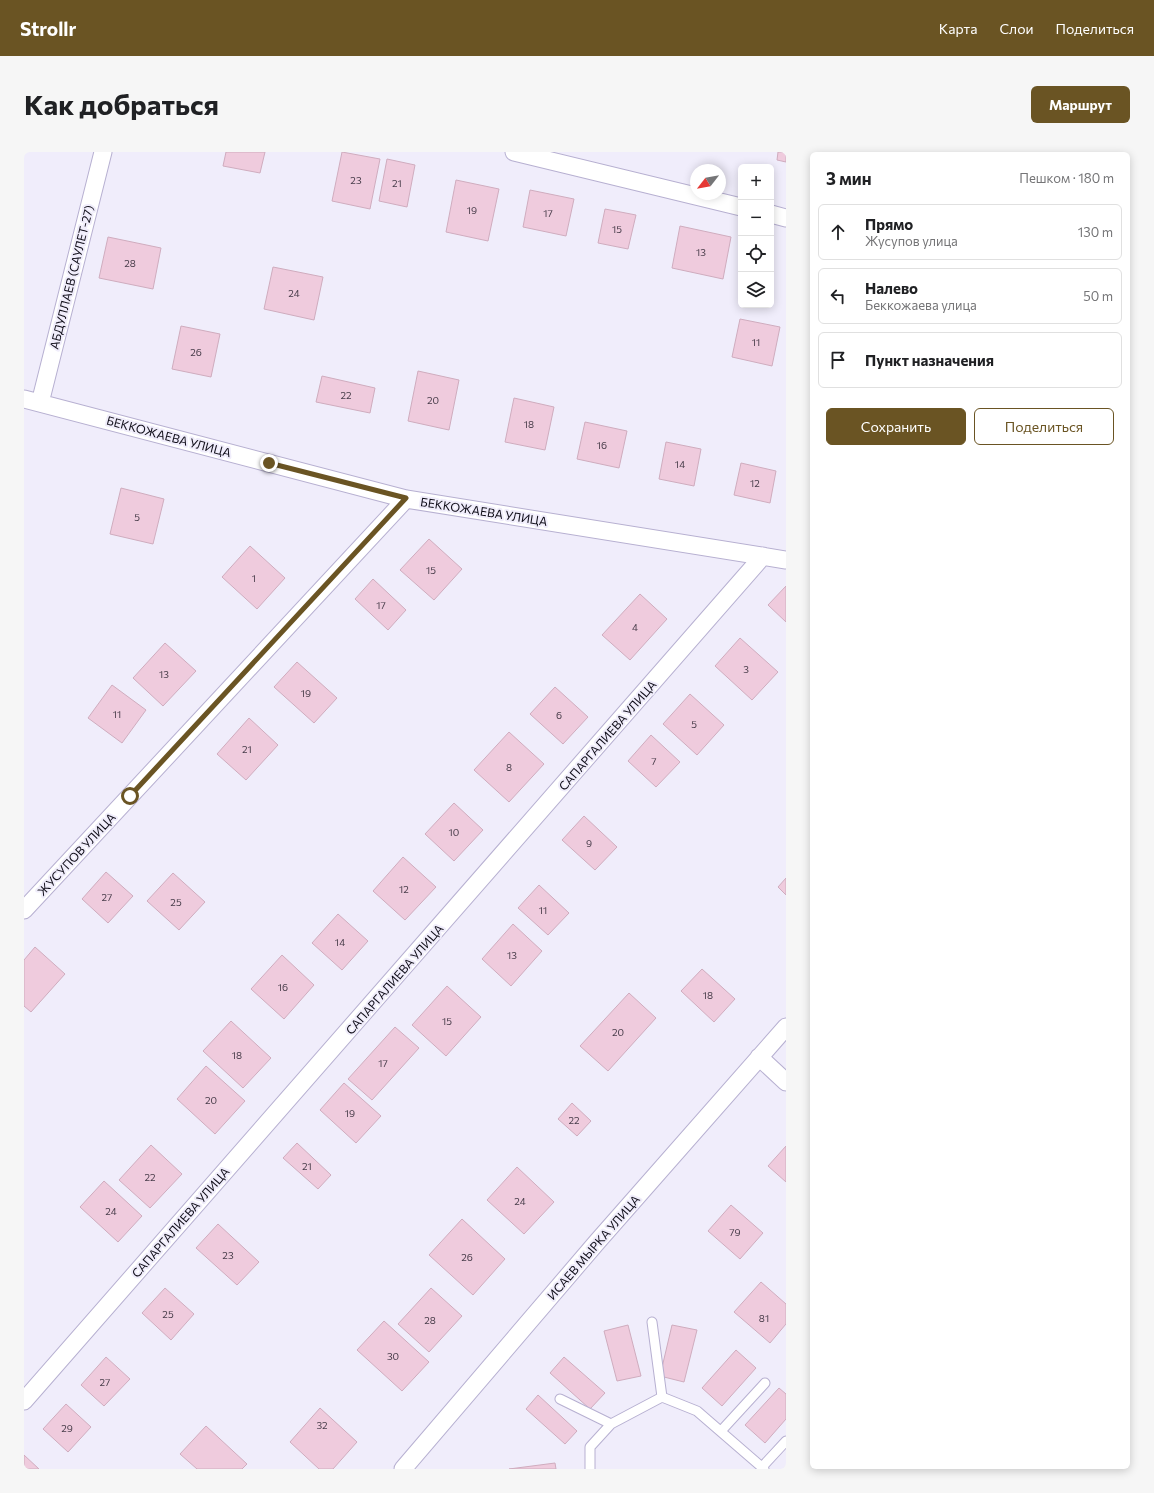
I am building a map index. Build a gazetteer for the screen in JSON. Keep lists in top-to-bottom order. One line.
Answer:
{"streets":{"street":["АБДУЛЛАЕВ (САУЛЕТ-27)","БЕККОЖАЕВА УЛИЦА","САПАРГАЛИЕВА УЛИЦА","ЖУСУПОВ УЛИЦА","ИСАЕВ МЫРКА УЛИЦА"]},"crossings":[["АБДУЛЛАЕВ (САУЛЕТ-27)","БЕККОЖАЕВА УЛИЦА"],["БЕККОЖАЕВА УЛИЦА","САПАРГАЛИЕВА УЛИЦА"],["БЕККОЖАЕВА УЛИЦА","ЖУСУПОВ УЛИЦА"]],"house_numbers":["23","21","19","17","15","13","28","24","11","26","22","20","18","16","14","12","5","15","1","17","4","3","13","19","11","6","5","21","7","8","10","9","12","27","25","11","14","13","16","18","15","20","18","17","20","19","22","21","22","24","24","79","23","26","25","81","28","30","27","32","29"],"north":"bottom left","page":{"header":"Strollr","nav":["Карта","Слои","Поделиться"],"buttons":["Маршрут",["Сохранить","Поделиться"]],"title":"Как добраться","heading":["3 мин","Пешком · 180 m"],"map_buttons":["+","−"],"list":[["Прямо","Жусупов улица","130 m"],["Налево","Беккожаева улица","50 m"],"Пункт назначения"]}}
